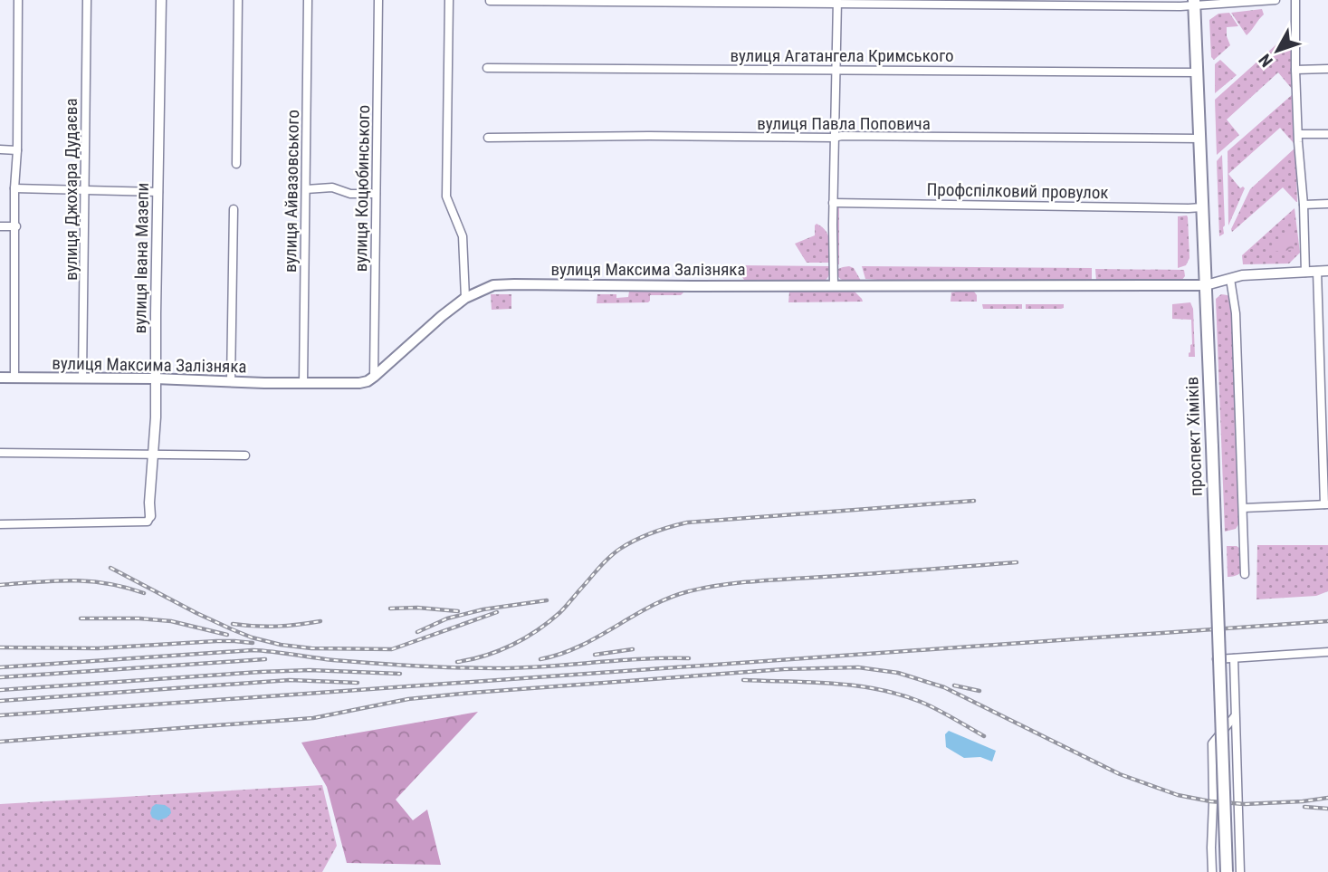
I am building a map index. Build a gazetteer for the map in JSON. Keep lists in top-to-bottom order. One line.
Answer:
{"streets":{"main road":["вулиця Максима Залізняка","проспект Хіміків"],"street":["вулиця Агатангела Кримського","вулиця Павла Поповича","вулиця Коцюбинського","вулиця Джохара Дудаєва","вулиця Айвазовського","Профспілковий провулок","вулиця Івана Мазепи"]},"crossings":[["вулиця Агатангела Кримського","проспект Хіміків"],["вулиця Павла Поповича","проспект Хіміків"],["вулиця Коцюбинського","вулиця Максима Залізняка"],["вулиця Джохара Дудаєва","вулиця Максима Залізняка"],["вулиця Айвазовського","вулиця Максима Залізняка"],["Профспілковий провулок","проспект Хіміків"],["вулиця Івана Мазепи","вулиця Максима Залізняка"],["вулиця Максима Залізняка","проспект Хіміків"]],"north":"bottom left"}
